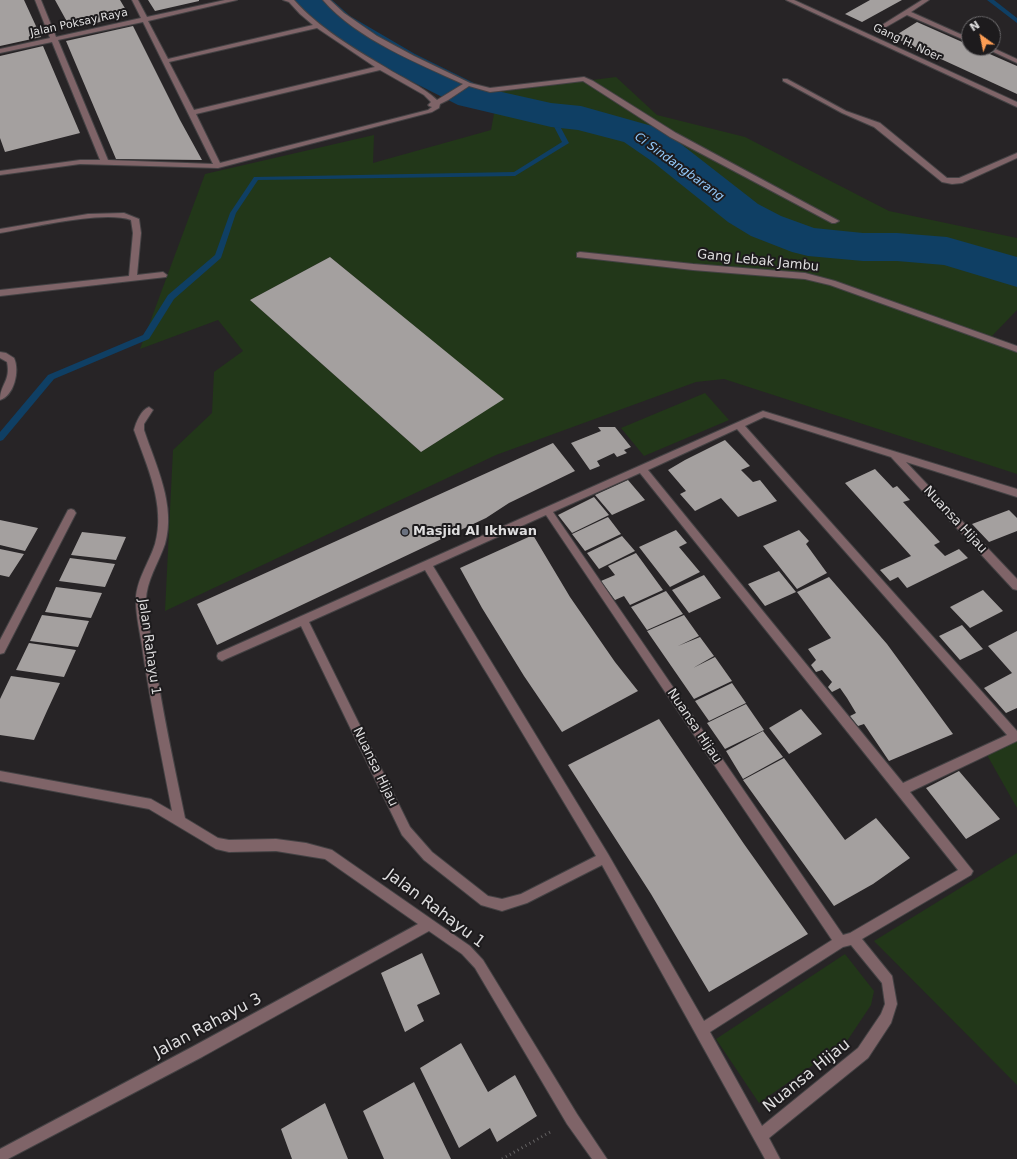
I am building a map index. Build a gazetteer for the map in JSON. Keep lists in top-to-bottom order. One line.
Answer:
{"streets":{"street":["Jalan Poksay Raya","Gang H. Noer","Gang Lebak Jambu","Nuansa Hijau","Jalan Rahayu 1","Jalan Rahayu 3"]},"crossings":[["Jalan Rahayu 1","Jalan Rahayu 3"]],"water":["Ci Sindangbarang"],"places":["Masjid Al Ikhwan"],"north":"top left"}
